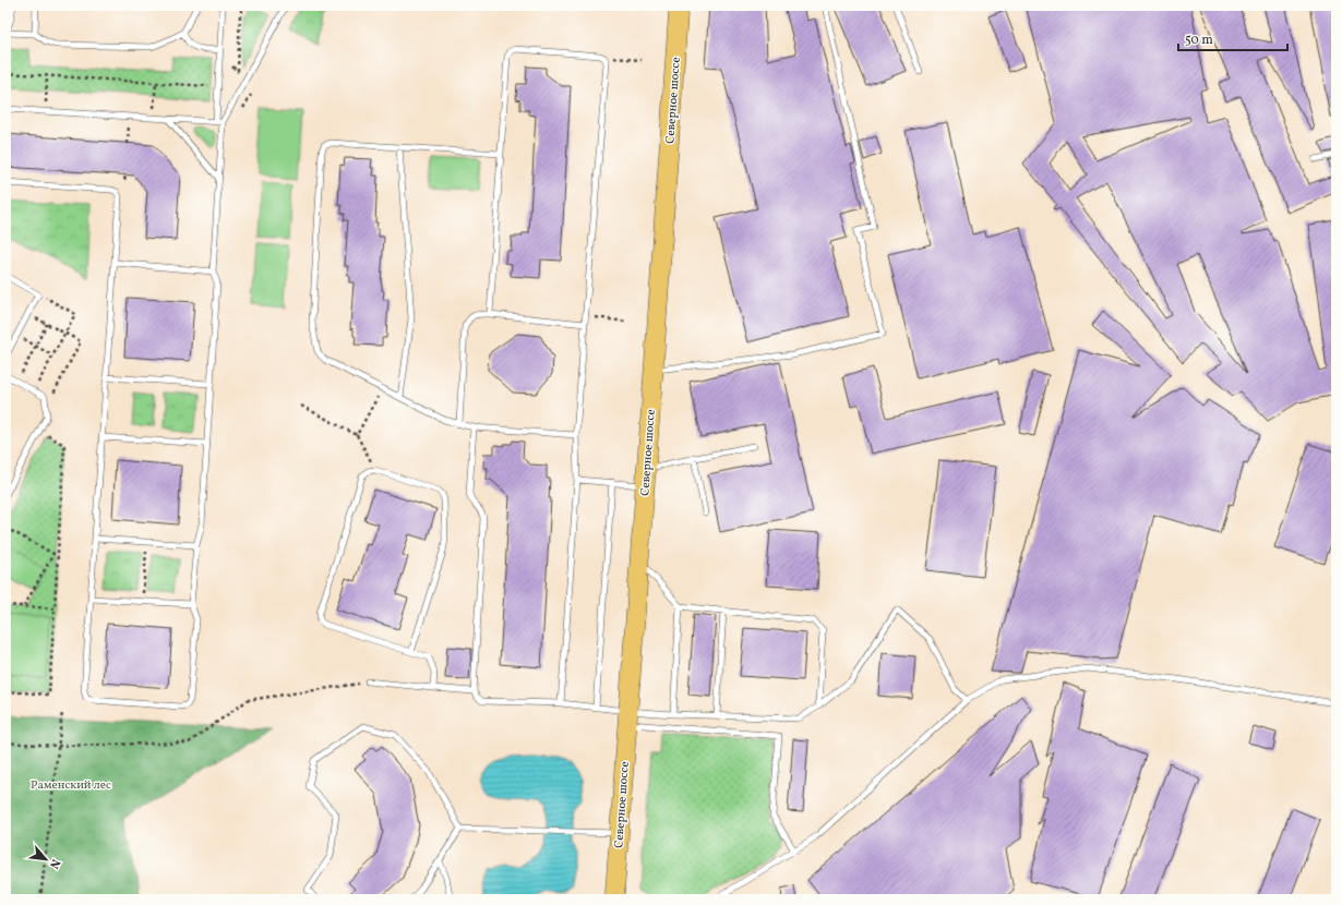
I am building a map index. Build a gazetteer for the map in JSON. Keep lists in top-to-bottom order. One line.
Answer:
{"streets":{"main road":["Северное шоссе"]},"parks":["Раменский лес"],"scale_bar":"50 m","north":"bottom right"}
